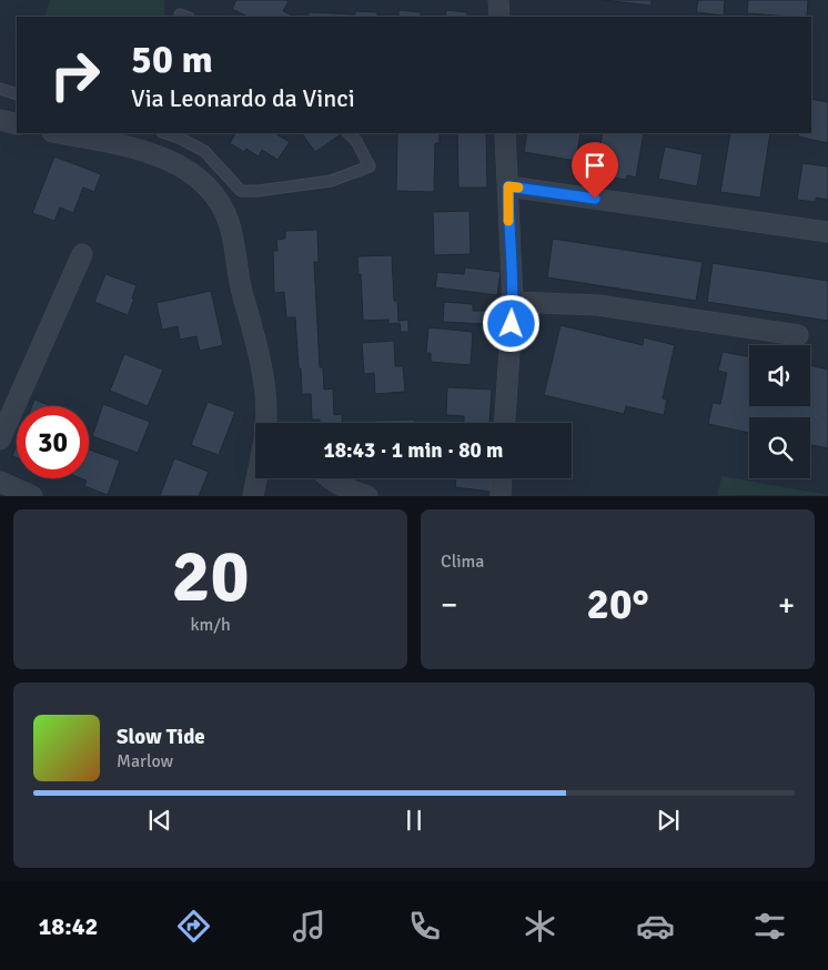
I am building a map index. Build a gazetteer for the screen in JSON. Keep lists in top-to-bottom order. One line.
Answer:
{"page":{"turn":["50 m","Via Leonardo da Vinci"],"limit":"30","trip":"18:43 · 1 min · 80 m","tile":[["20","km/h"],"Clima"],"heat":["−","20°","+"],"song":["Slow Tide","Marlow"],"tabs":"18:42"}}
